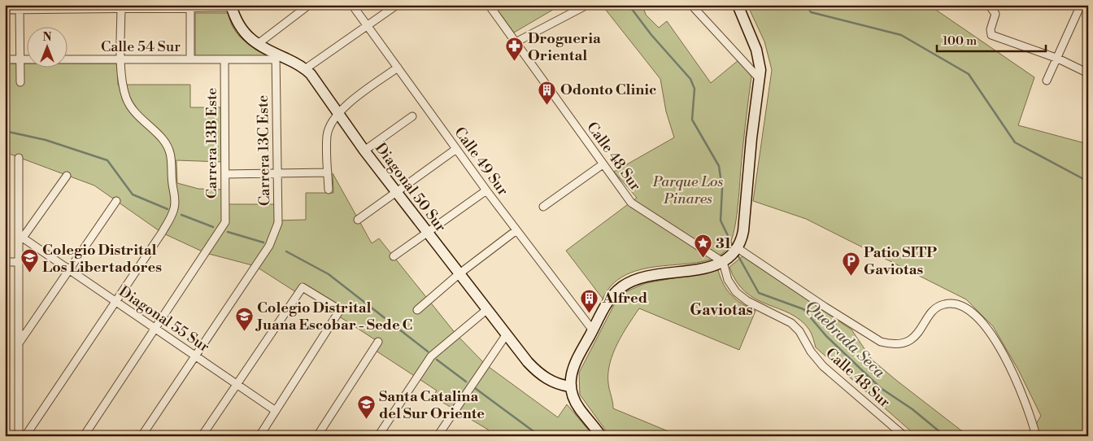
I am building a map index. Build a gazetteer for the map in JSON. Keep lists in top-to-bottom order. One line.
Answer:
{"streets":{"main road":["Diagonal 50 Sur"],"street":["Calle 54 Sur","Carrera 13B Este","Carrera 13C Este","Calle 48 Sur","Calle 49 Sur","Diagonal 55 Sur"]},"crossings":[["Calle 54 Sur","Carrera 13B Este"],["Calle 54 Sur","Carrera 13C Este"],["Calle 54 Sur","Diagonal 50 Sur"],["Carrera 13B Este","Diagonal 55 Sur"],["Carrera 13C Este","Diagonal 50 Sur"],["Carrera 13C Este","Diagonal 55 Sur"]],"districts":["Gaviotas"],"water":["Quebrada Seca"],"parks":["Parque Los Pinares"],"places":{"pharmacy":["Drogueria Oriental"],"building":["Odonto Clinic","Alfred"],"place":["31"],"school or university":["Colegio Distrital Los Libertadores","Colegio Distrital Juana Escobar - Sede C","Santa Catalina del Sur Oriente"],"parking":["Patio SITP Gaviotas"]},"scale_bar":"100 m","north":"top"}
